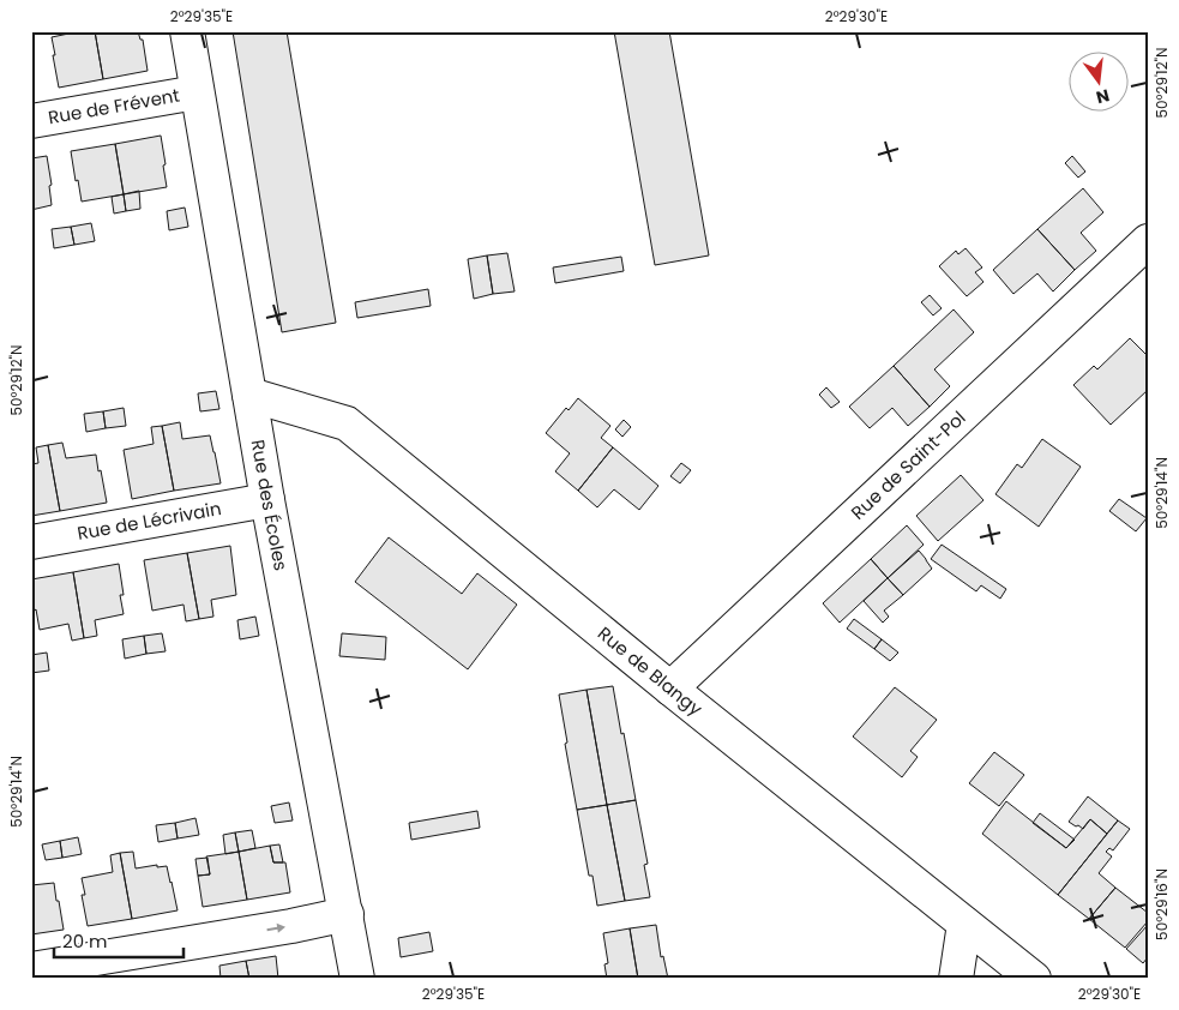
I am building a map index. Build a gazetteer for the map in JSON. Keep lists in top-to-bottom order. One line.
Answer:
{"streets":{"street":["Rue de Frévent","Rue de Saint-Pol","Rue des Écoles","Rue de Lécrivain","Rue de Blangy"]},"crossings":[["Rue de Frévent","Rue des Écoles"],["Rue de Saint-Pol","Rue de Blangy"],["Rue des Écoles","Rue de Lécrivain"],["Rue des Écoles","Rue de Blangy"]],"scale_bar":"20 m","north":"bottom","coordinates":["2°29'35\"E","2°29'30\"E","50°29'12\"N","50°29'14\"N","50°29'16\"N"]}
